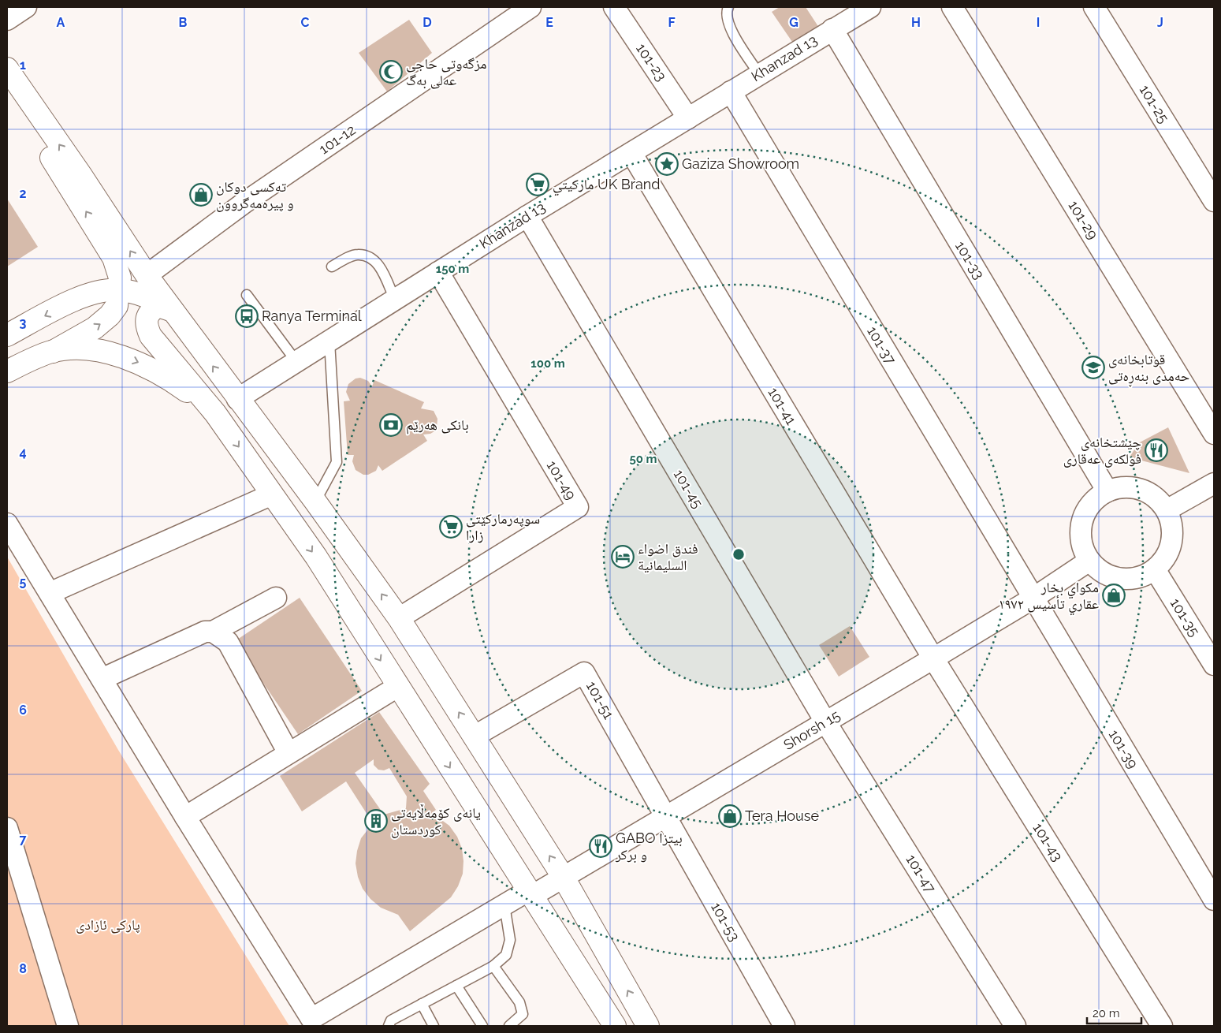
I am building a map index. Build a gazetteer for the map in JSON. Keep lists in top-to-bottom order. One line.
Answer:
{"streets":{"street":["Khanzad 13","101-23","101-25","101-12","101-29","101-33","101-37","101-41","101-49","101-45","101-35","101-51","Shorsh 15","101-39","101-43","101-47","101-53"]},"crossings":[["Khanzad 13","101-23"],["Khanzad 13","101-33"],["Khanzad 13","101-37"],["Khanzad 13","101-41"],["Khanzad 13","101-49"],["Khanzad 13","101-45"],["101-33","101-35"],["101-33","Shorsh 15"],["101-37","Shorsh 15"],["101-37","101-39"],["101-41","Shorsh 15"],["101-41","101-43"],["101-45","Shorsh 15"],["101-45","101-47"],["101-35","Shorsh 15"],["101-51","Shorsh 15"],["101-51","101-53"],["Shorsh 15","101-39"],["Shorsh 15","101-43"],["Shorsh 15","101-47"],["Shorsh 15","101-53"]],"parks":["پارکی ئازادی"],"places":{"mosque":["مزگەوتی حاجی عەلی بەگ"],"place":["Gaziza Showroom"],"supermarket":["مارکيتي UK Brand","سوپەرمارکێتی زارا"],"shop":["تەکسی دوکان و پیرەمەگروون","مكواي بخار عقاري تأسيس ١٩٧٢","Tera House"],"bus stop":["Ranya Terminal"],"school or university":["قوتابخانەی حەمدی بنەڕەتی"],"bank":["بانکی هەرێم"],"restaurant":["چێشتخانەی فولکەی عەقاری","GABO بيتزا و بركر"],"hotel":["فندق اضواء السليمانية"],"building":["یانەی کۆمەڵایەتی کوردستان"]},"scale_bar":"20 m","grid":{"columns":["A","B","C","D","E","F","G","H","I","J"],"rows":["1","2","3","4","5","6","7","8"]},"rings":["150 m","100 m","50 m"]}
